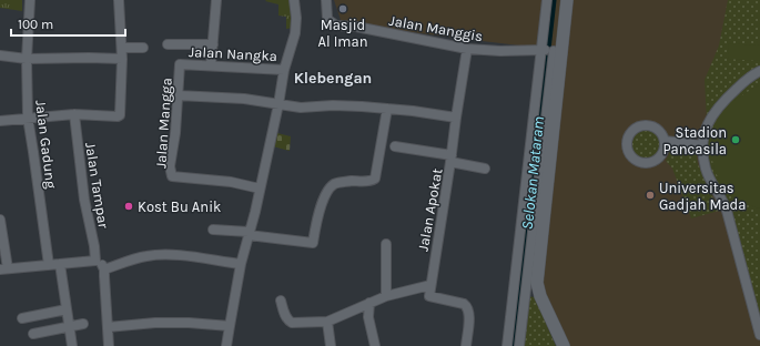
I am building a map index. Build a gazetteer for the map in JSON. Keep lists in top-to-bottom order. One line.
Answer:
{"streets":{"street":["Jalan Manggis","Jalan Nangka","Jalan Mangga","Jalan Gadung","Jalan Tampar","Jalan Apokat"]},"crossings":[["Jalan Manggis","Jalan Apokat"],["Jalan Nangka","Jalan Mangga"]],"districts":["Klebengan"],"water":["Selokan Mataram"],"places":["Masjid Al Iman","Stadion Pancasila","Universitas Gadjah Mada","Kost Bu Anik"],"scale_bar":"100 m"}
